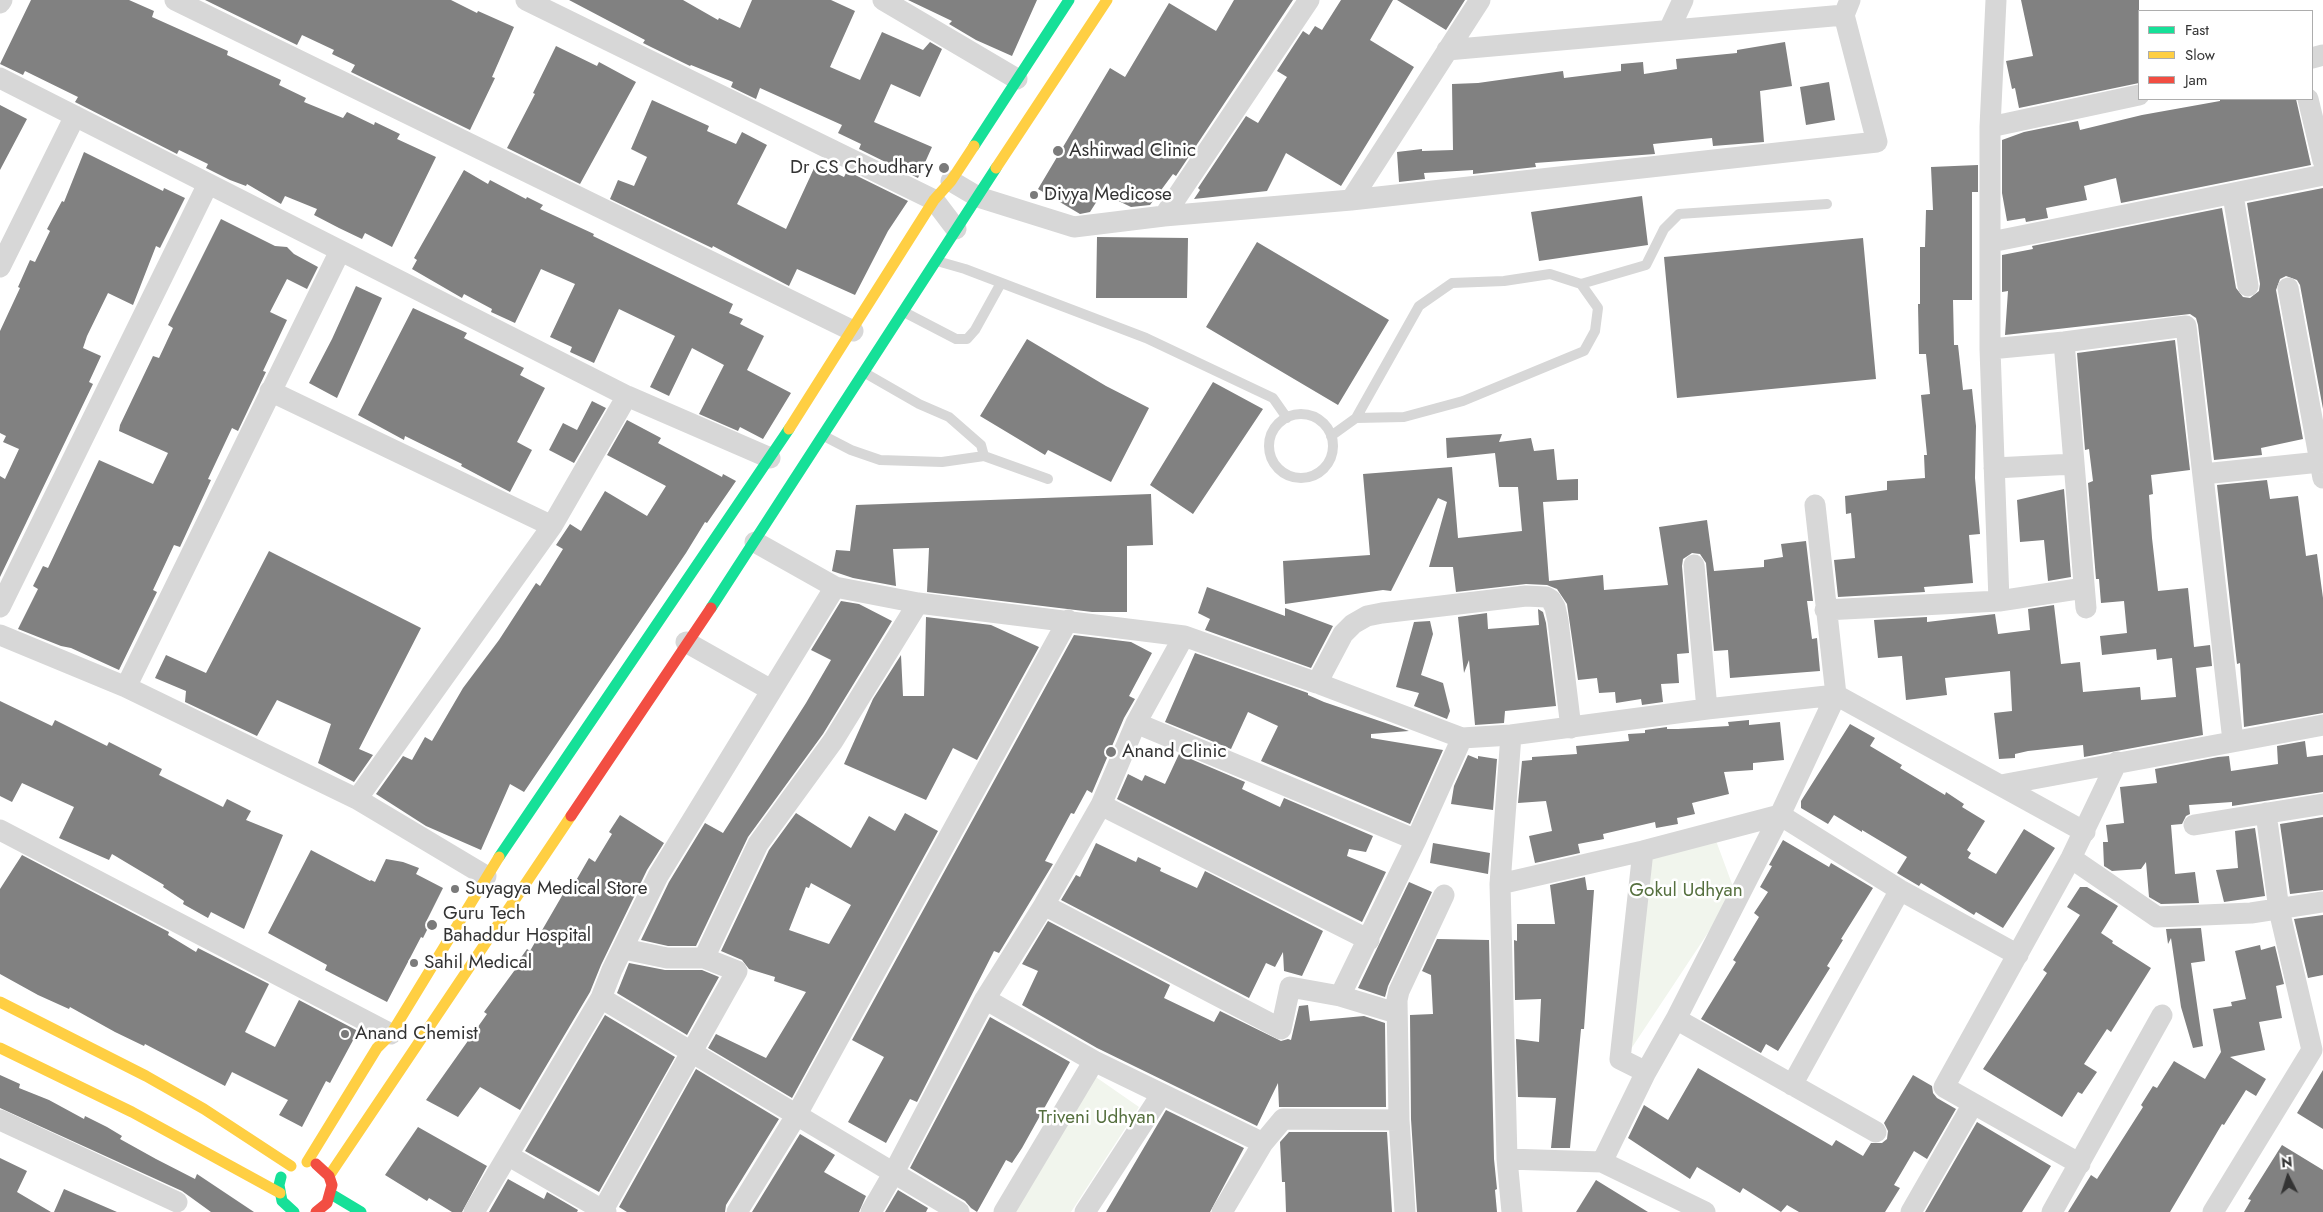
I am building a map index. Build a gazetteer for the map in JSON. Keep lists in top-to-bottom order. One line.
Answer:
{"parks":["Gokul Udhyan","Triveni Udhyan"],"places":["Ashirwad Clinic","Dr CS Choudhary","Divya Medicose","Anand Clinic","Suyagya Medical Store","Guru Tech Bahaddur Hospital","Sahil Medical","Anand Chemist"],"legend":["Fast","Slow","Jam"],"north":"top"}
